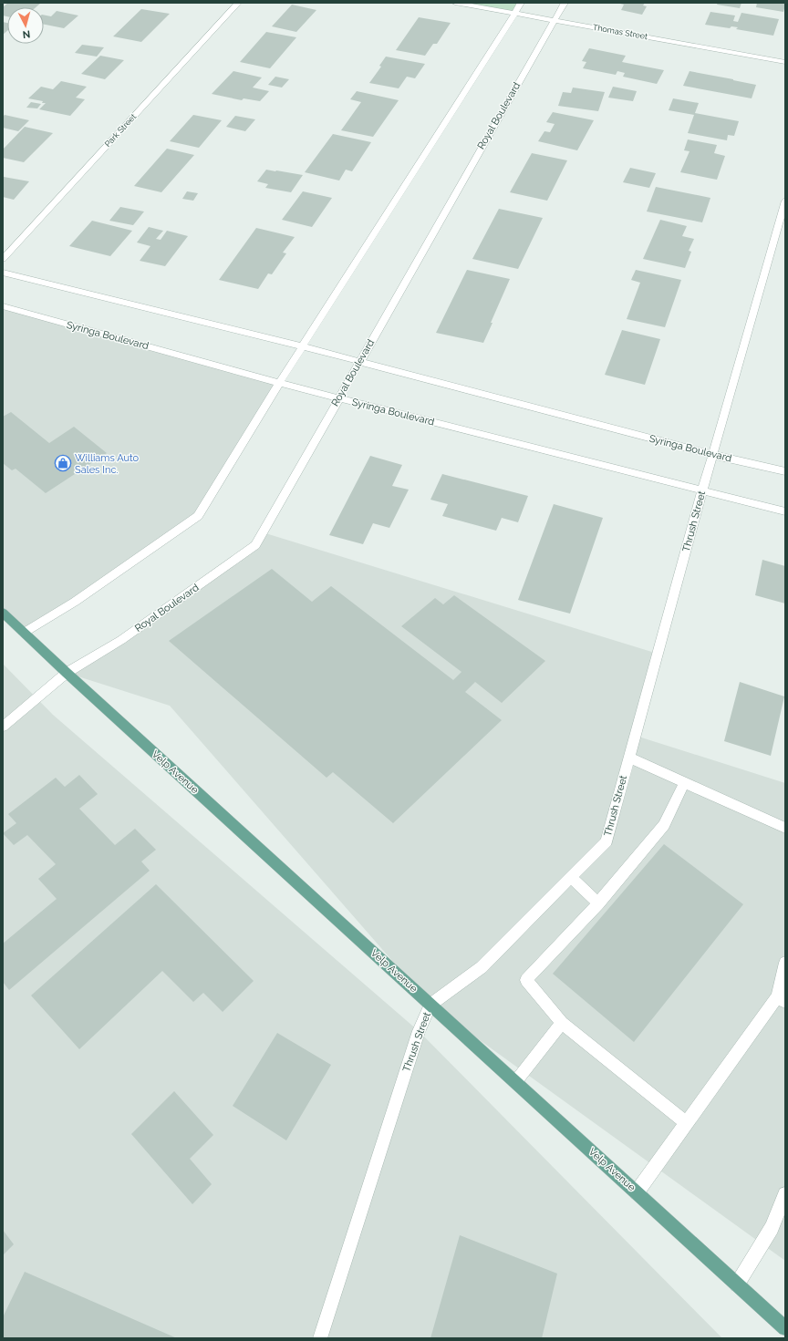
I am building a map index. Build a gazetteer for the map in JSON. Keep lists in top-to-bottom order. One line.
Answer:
{"streets":{"main road":["Velp Avenue"],"street":["Thomas Street","Royal Boulevard","Park Street","Syringa Boulevard","Thrush Street"]},"crossings":[["Thomas Street","Royal Boulevard"],["Royal Boulevard","Syringa Boulevard"],["Royal Boulevard","Velp Avenue"],["Syringa Boulevard","Thrush Street"],["Thrush Street","Velp Avenue"]],"places":{"shop":["Williams Auto Sales Inc."]},"north":"bottom"}
